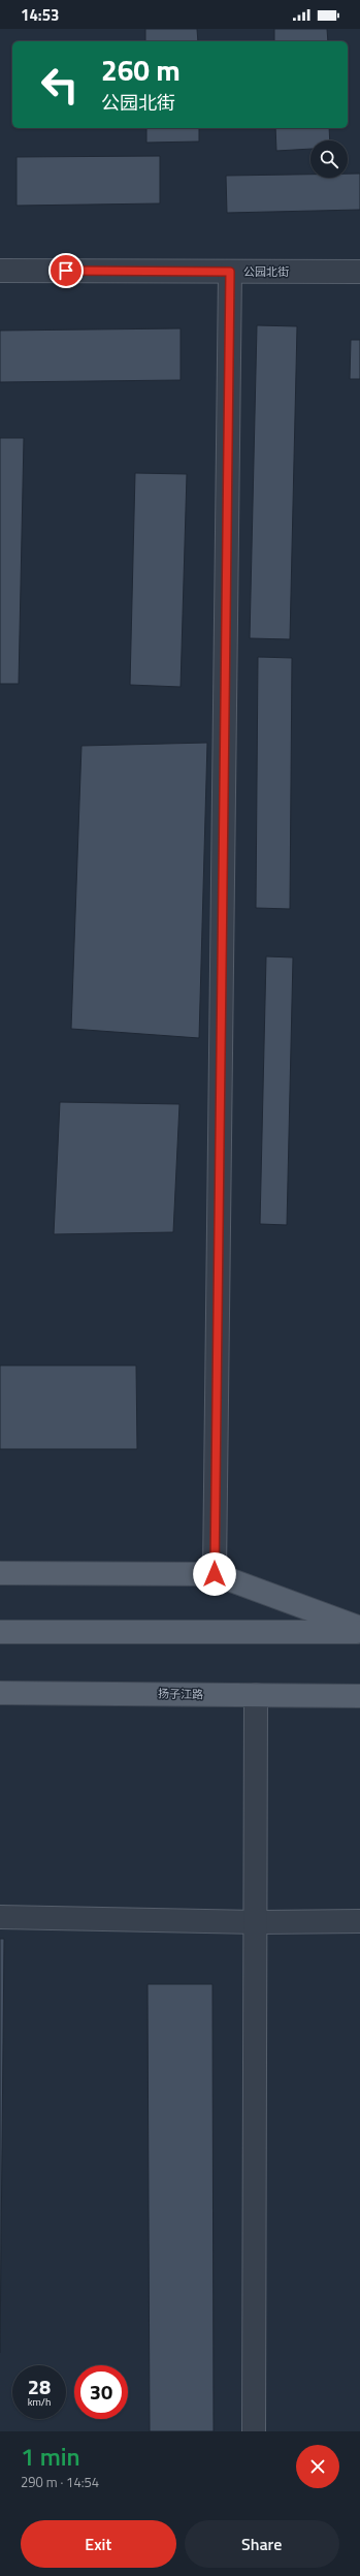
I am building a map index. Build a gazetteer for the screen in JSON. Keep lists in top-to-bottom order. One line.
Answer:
{"streets":{"main road":["扬子江路"],"street":["公园北街"]},"page":{"status":"14:53","turn":["260 m","公园北街"],"speed":"28 km/h","limit":"30","heading":["1 min","290 m · 14:54"],"buttons":["Exit","Share"]}}
